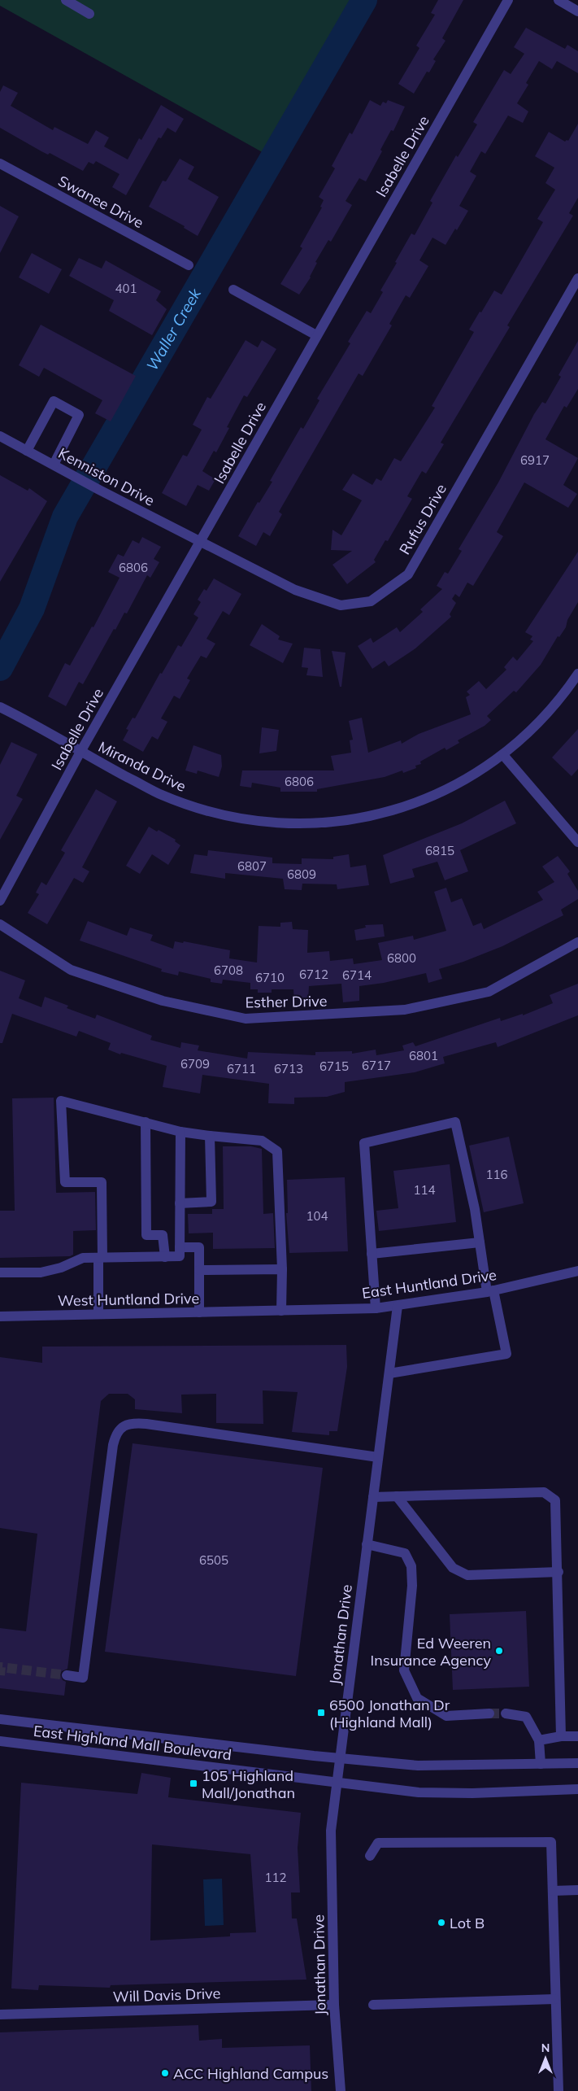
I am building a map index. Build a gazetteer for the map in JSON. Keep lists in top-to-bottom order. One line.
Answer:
{"streets":{"street":["Isabelle Drive","Swanee Drive","Kenniston Drive","Rufus Drive","Miranda Drive","Esther Drive","East Huntland Drive","West Huntland Drive","Jonathan Drive","East Highland Mall Boulevard","Will Davis Drive"]},"crossings":[["Isabelle Drive","Kenniston Drive"],["Isabelle Drive","Rufus Drive"],["Isabelle Drive","Miranda Drive"],["Kenniston Drive","Rufus Drive"],["East Huntland Drive","West Huntland Drive"],["East Huntland Drive","Jonathan Drive"],["Jonathan Drive","East Highland Mall Boulevard"],["Jonathan Drive","Will Davis Drive"]],"water":["Waller Creek"],"places":{"other":["Ed Weeren Insurance Agency","Lot B","ACC Highland Campus"],"transit":["6500 Jonathan Dr (Highland Mall)","105 Highland Mall/Jonathan"]},"house_numbers":["401","6917","6806","6806","6815","6807","6809","6800","6708","6712","6714","6710","6801","6709","6717","6715","6711","6713","116","114","104","6505","112"],"north":"top"}
